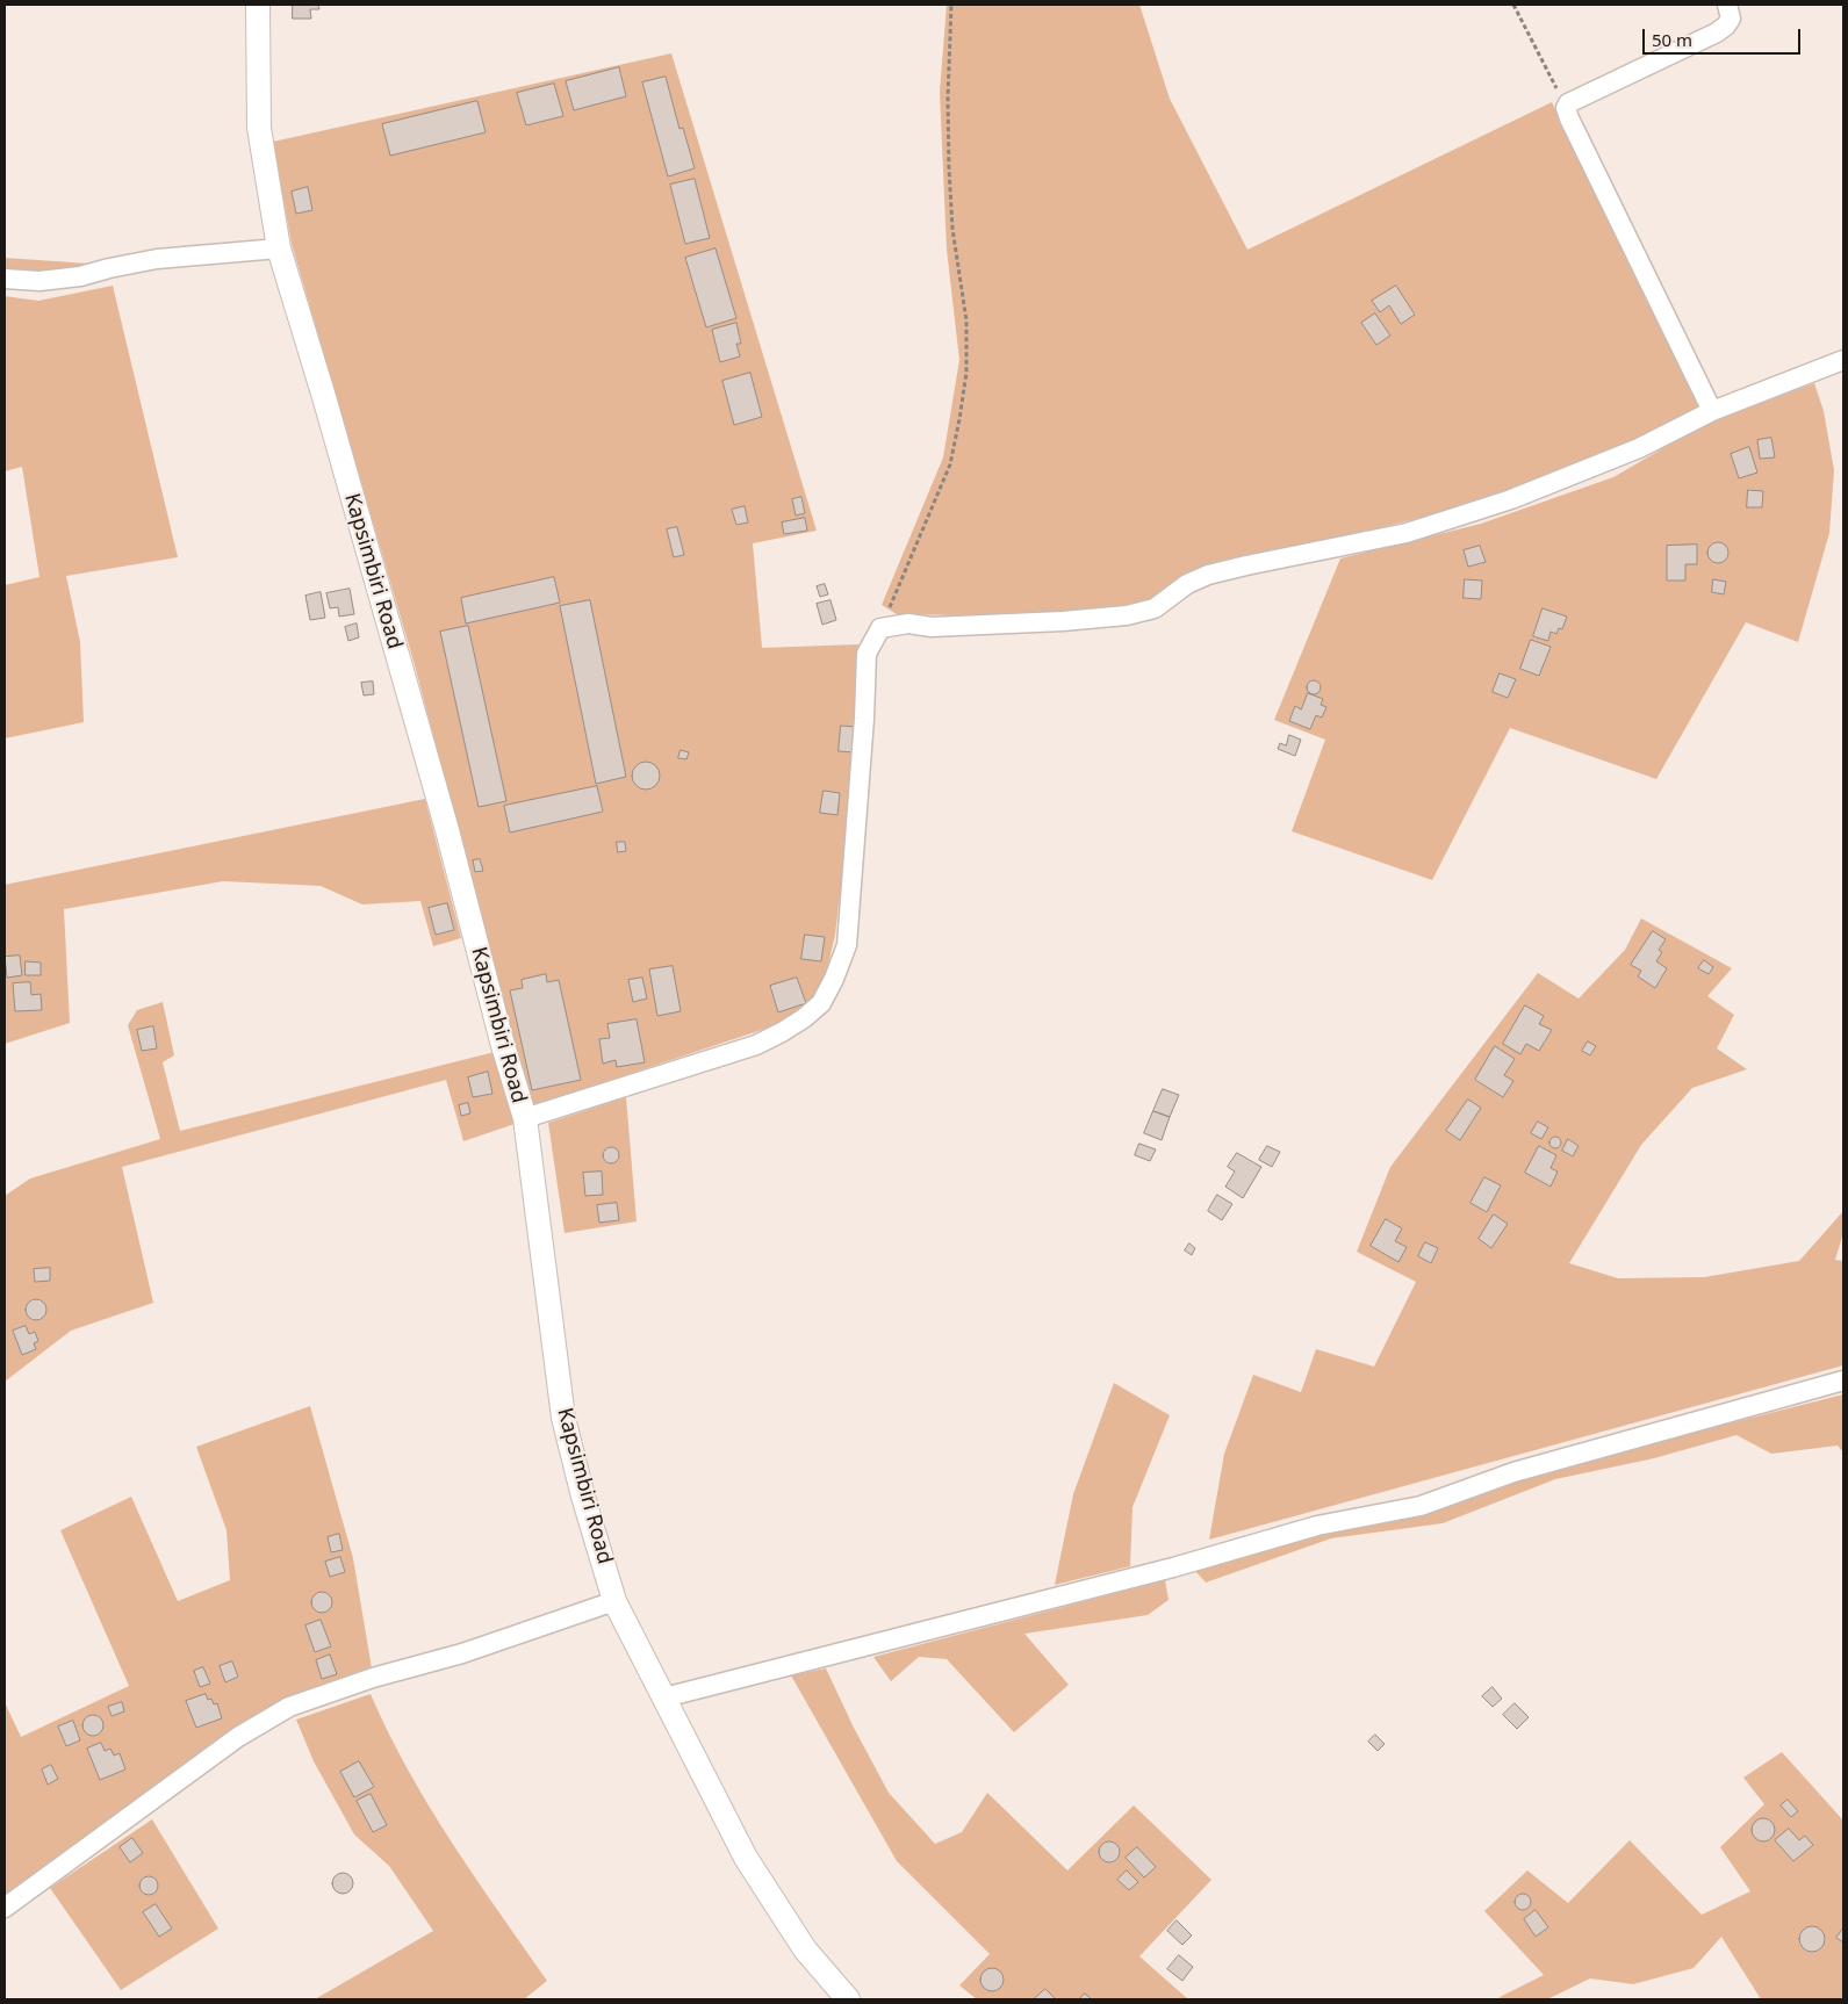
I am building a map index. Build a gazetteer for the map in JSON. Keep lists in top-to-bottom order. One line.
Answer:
{"streets":{"street":["Kapsimbiri Road"]},"scale_bar":"50 m"}
